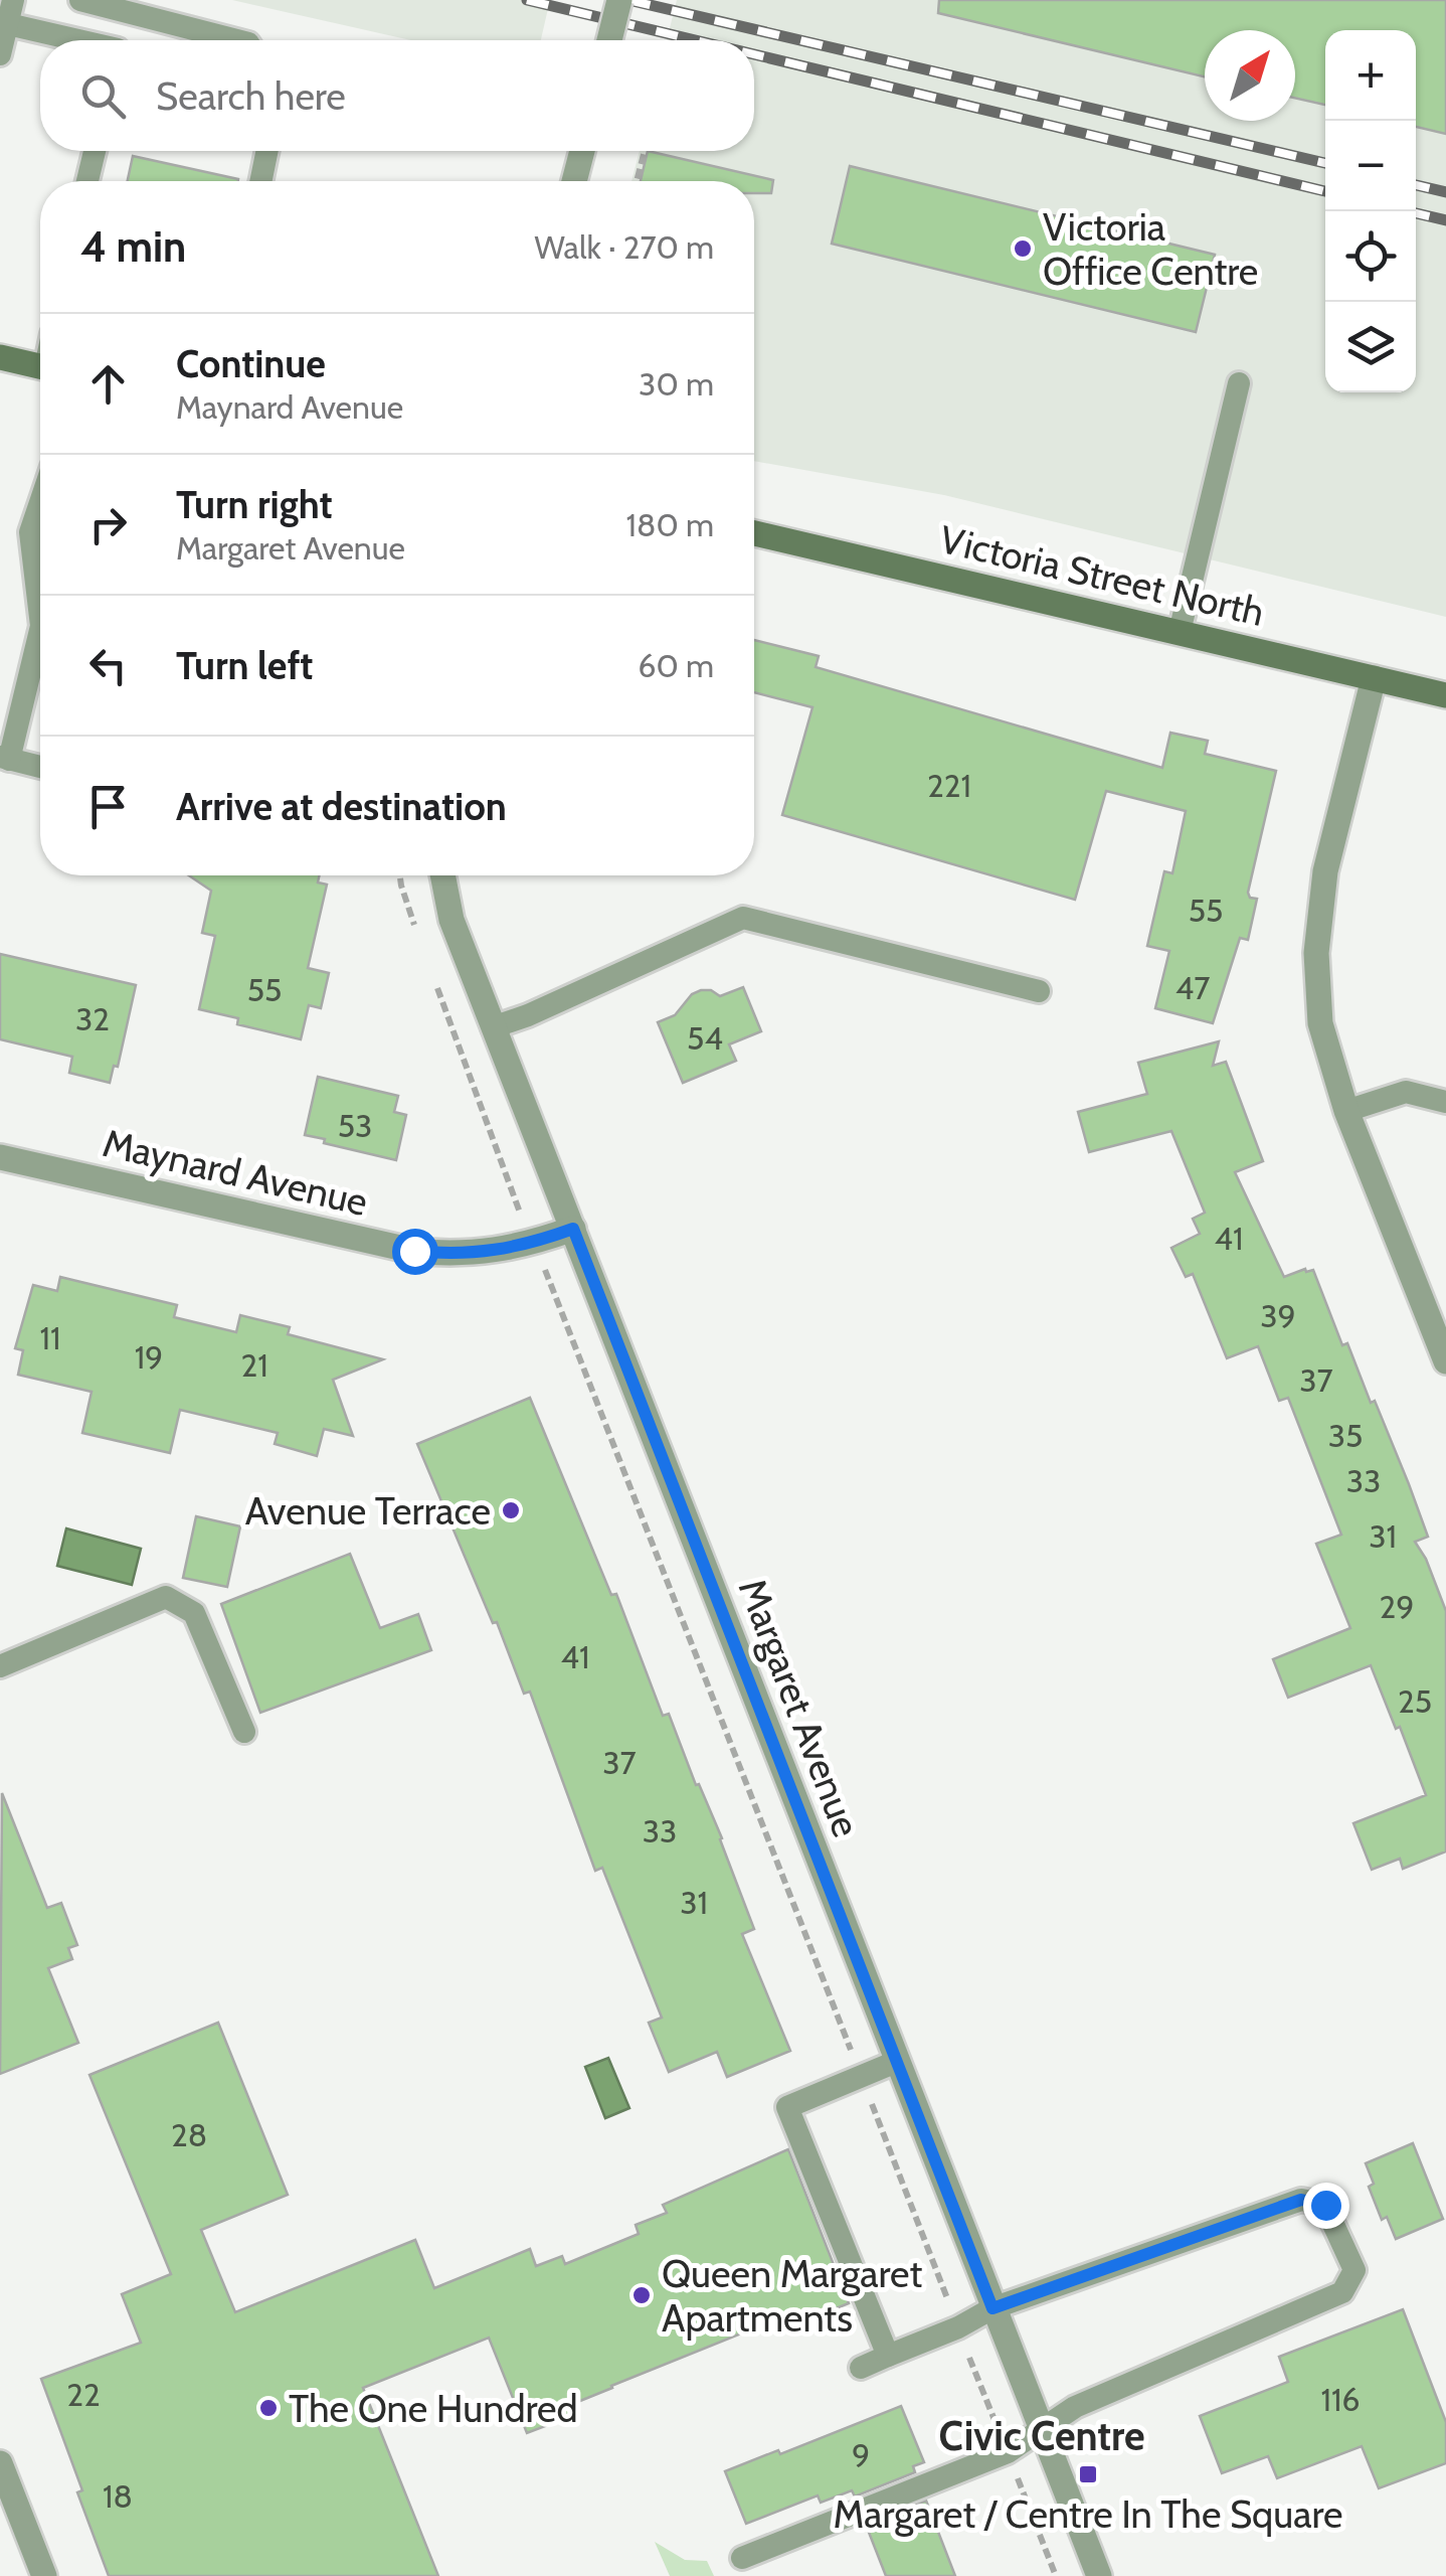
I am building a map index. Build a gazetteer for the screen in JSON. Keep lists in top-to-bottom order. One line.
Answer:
{"streets":{"main road":["Victoria Street North"],"street":["Maynard Avenue","Margaret Avenue"]},"crossings":[["Maynard Avenue","Margaret Avenue"]],"districts":["Civic Centre"],"places":{"other":["Victoria Office Centre","Avenue Terrace","Queen Margaret Apartments","The One Hundred"],"transit":["Margaret / Centre In The Square"]},"house_numbers":["221","55","47","55","32","54","53","41","39","11","19","21","37","35","33","31","29","41","25","37","33","31","28","22","116","9","18"],"north":"top right","page":{"map_buttons":["+","−"],"search":"Search here","heading":["4 min","Walk · 270 m"],"list":[["Continue","Maynard Avenue","30 m"],["Turn right","Margaret Avenue","180 m"],["Turn left","60 m"],"Arrive at destination"]}}
